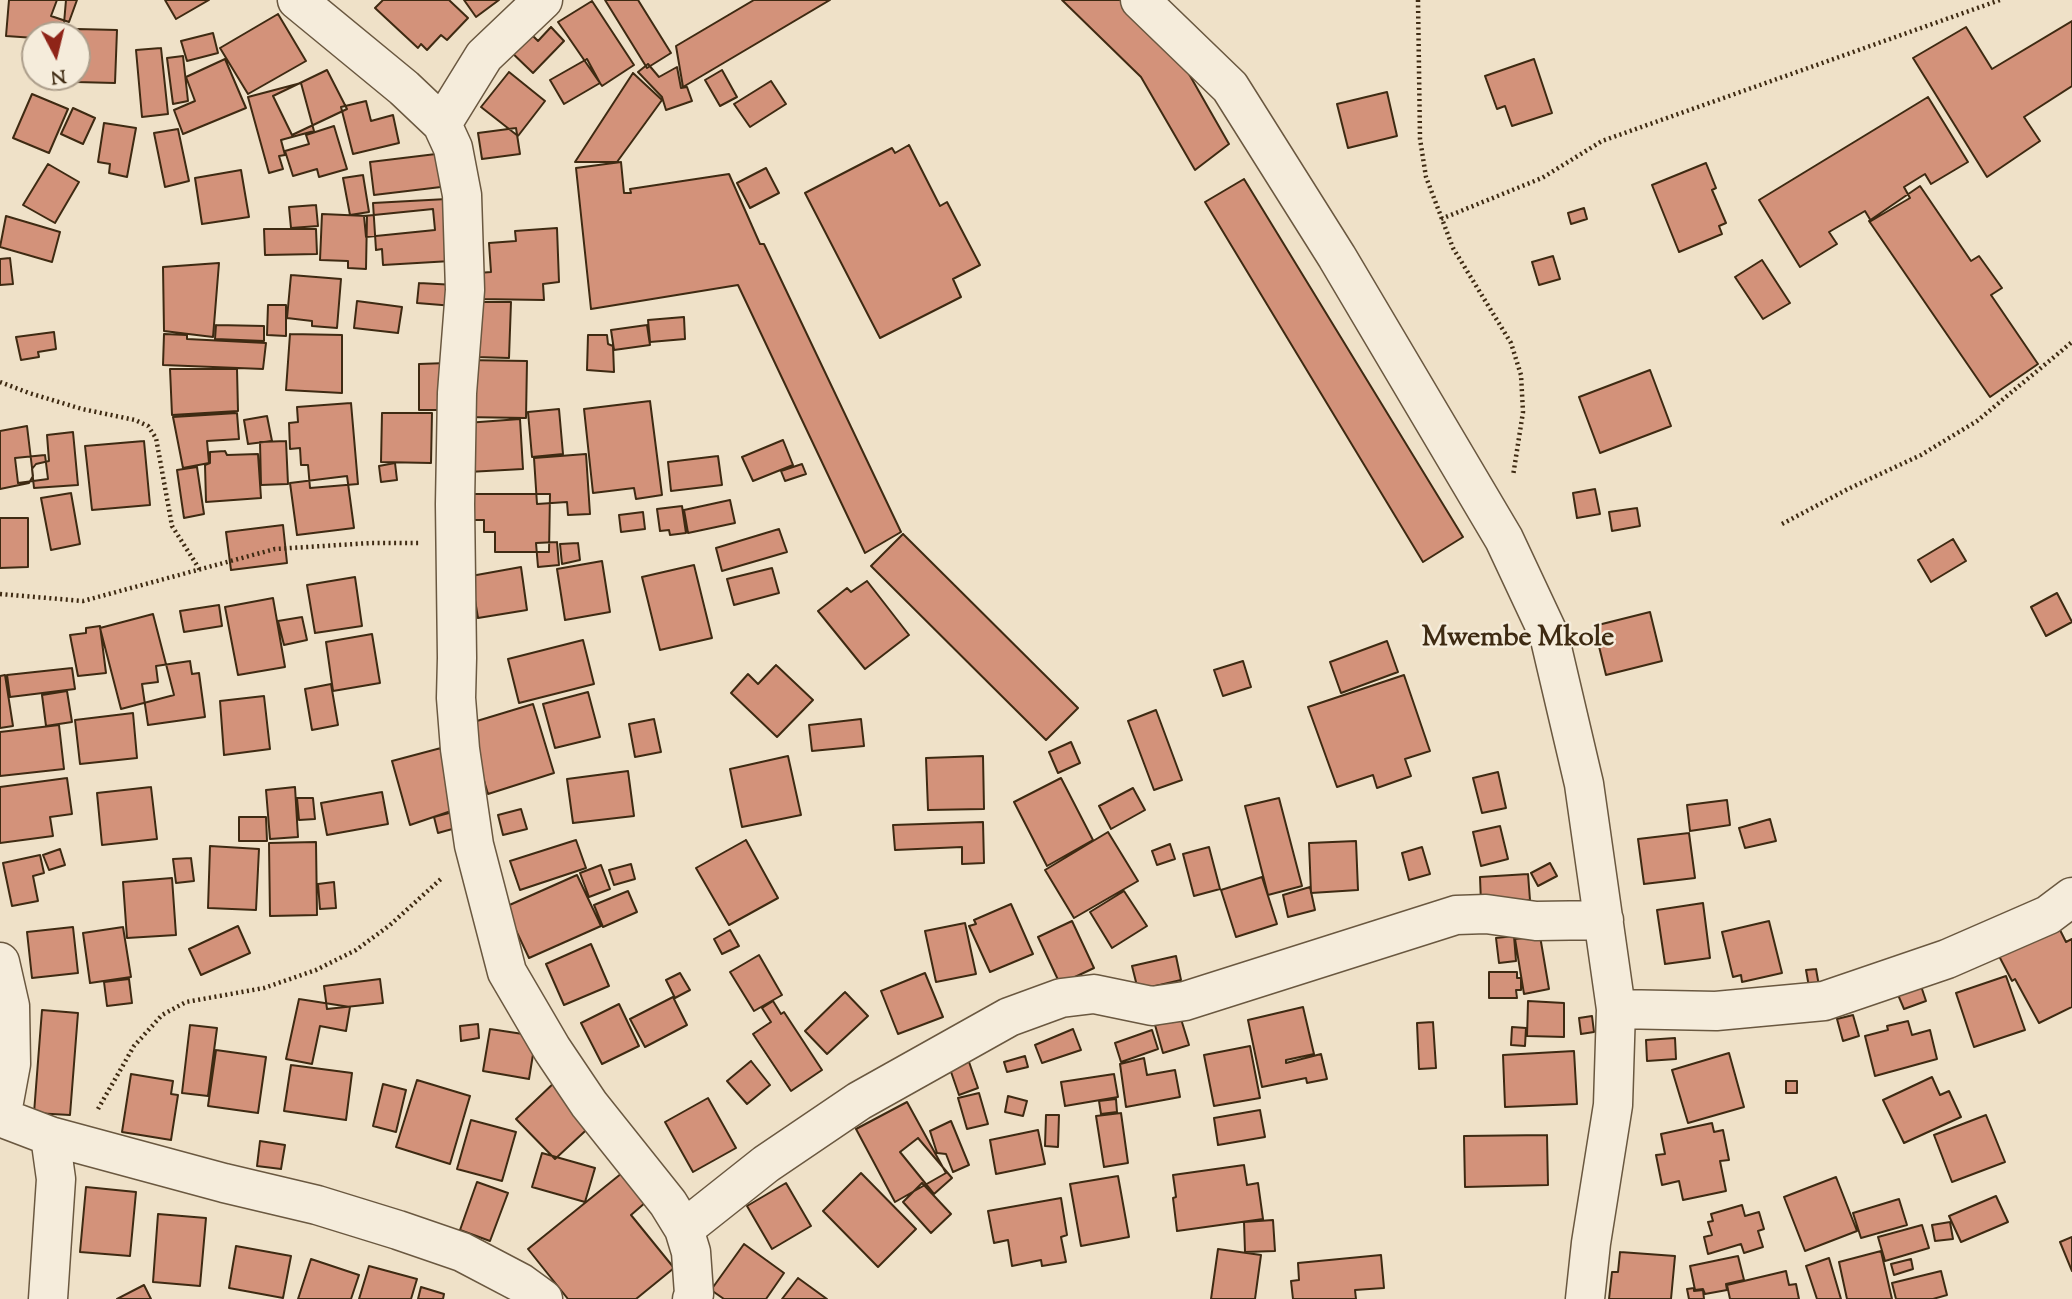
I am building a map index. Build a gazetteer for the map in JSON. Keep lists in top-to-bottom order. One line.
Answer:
{"districts":["Mwembe Mkole"],"north":"bottom"}
